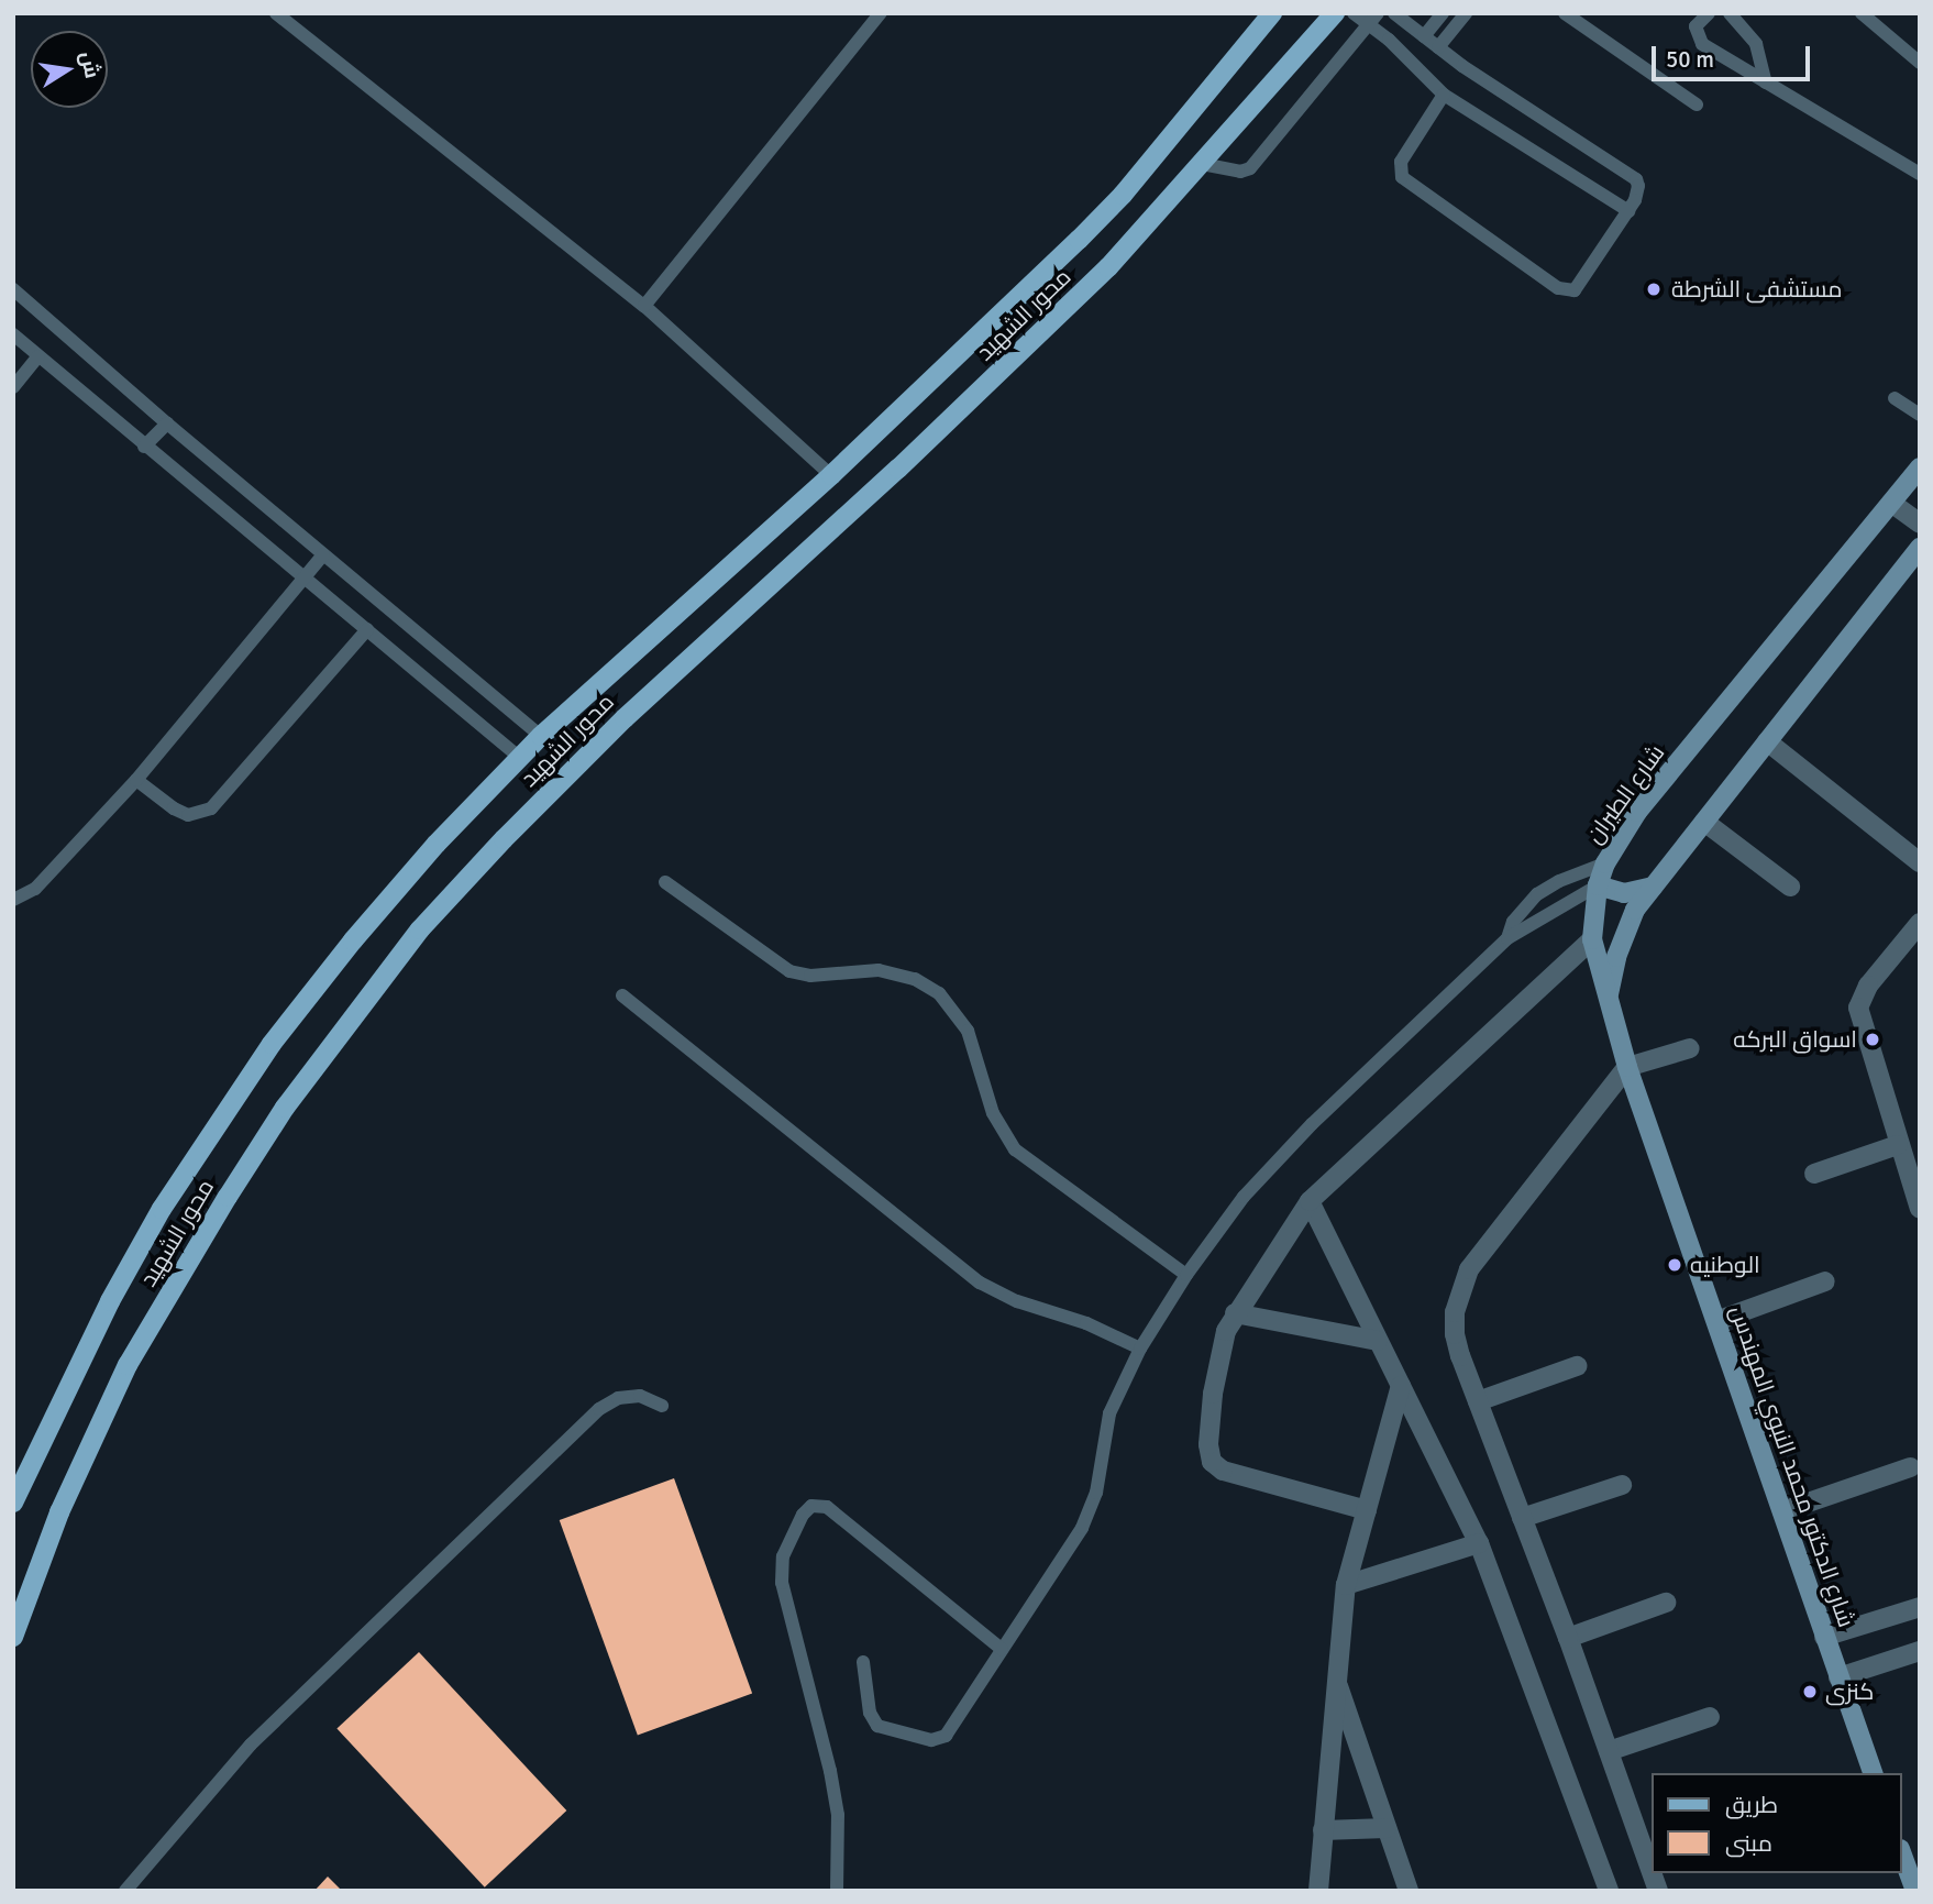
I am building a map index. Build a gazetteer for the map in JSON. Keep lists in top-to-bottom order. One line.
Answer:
{"streets":{"main road":["محور الشهيد","شارع الطيران","شارع الدكتور محمد النبوي المهندس"]},"crossings":[["شارع الطيران","شارع الدكتور محمد النبوي المهندس"]],"places":["مستشفى الشرطة","اسواق البركه","الوطنيه","كنزى"],"legend":["طريق","مبنى"],"scale_bar":"50 m","north":"right"}
